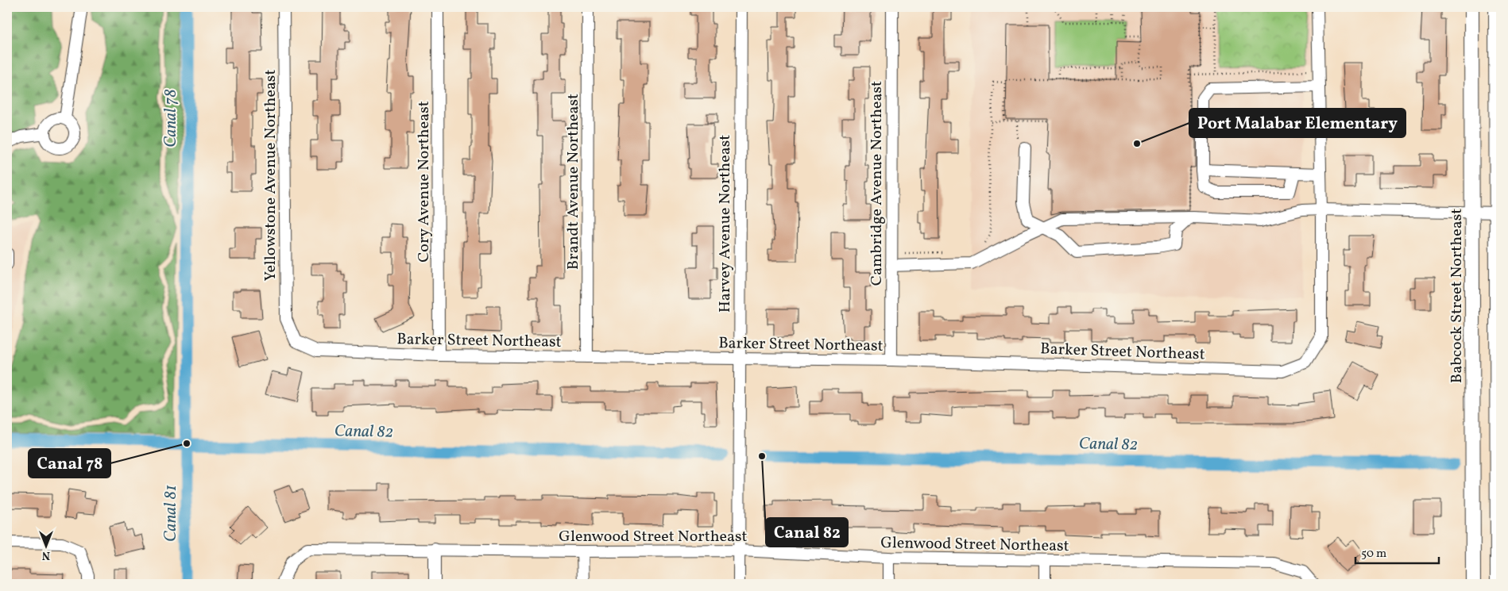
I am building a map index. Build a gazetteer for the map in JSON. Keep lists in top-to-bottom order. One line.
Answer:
{"streets":{"main road":["Babcock Street Northeast"],"street":["Yellowstone Avenue Northeast","Cory Avenue Northeast","Brandt Avenue Northeast","Cambridge Avenue Northeast","Harvey Avenue Northeast","Barker Street Northeast","Glenwood Street Northeast"]},"crossings":[["Yellowstone Avenue Northeast","Barker Street Northeast"],["Cory Avenue Northeast","Barker Street Northeast"],["Brandt Avenue Northeast","Barker Street Northeast"],["Cambridge Avenue Northeast","Barker Street Northeast"],["Harvey Avenue Northeast","Barker Street Northeast"],["Harvey Avenue Northeast","Glenwood Street Northeast"]],"water":["Canal 78","Canal 82","Canal 81"],"places":["Port Malabar Elementary","Canal 78","Canal 82"],"scale_bar":"50 m","north":"bottom"}
